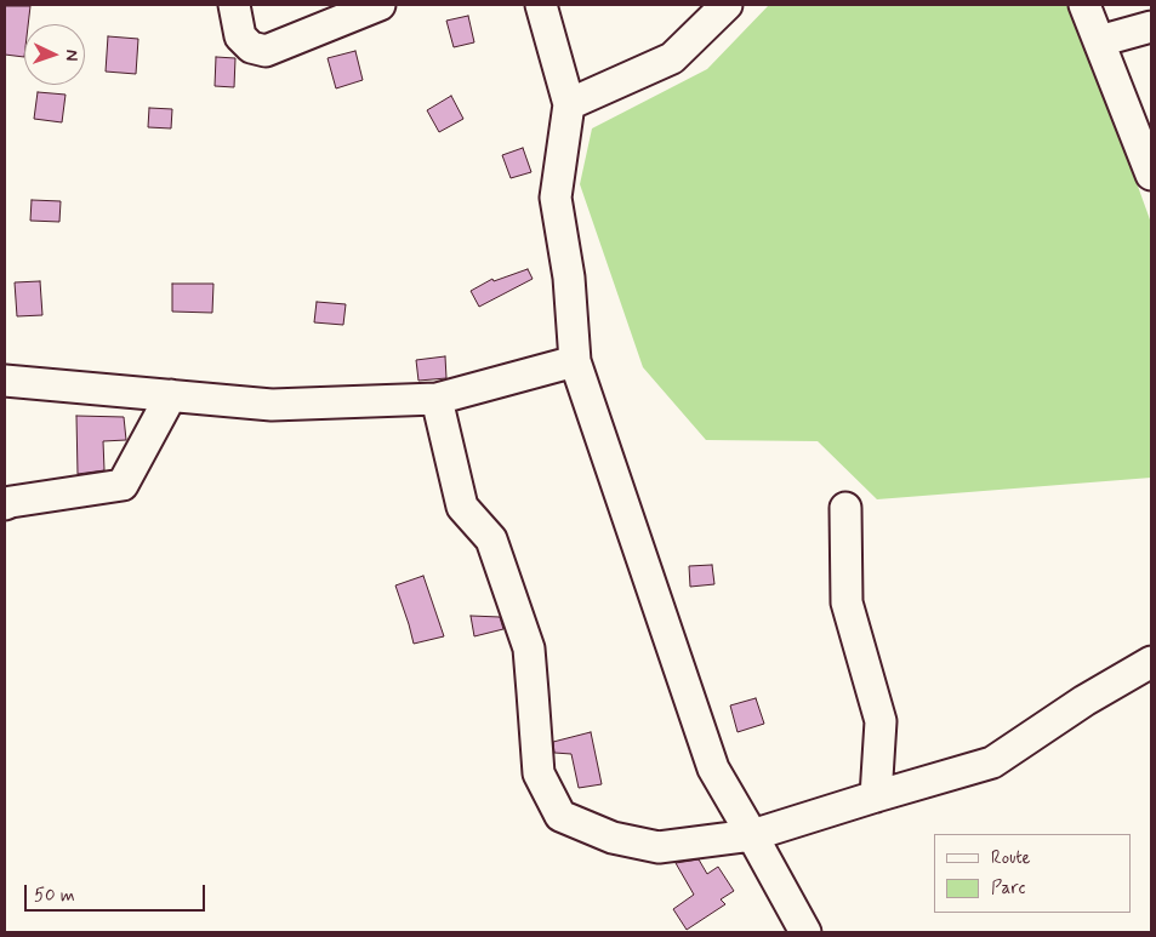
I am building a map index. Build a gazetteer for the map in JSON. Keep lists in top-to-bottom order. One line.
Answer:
{"legend":["Route","Parc"],"scale_bar":"50 m","north":"right"}
